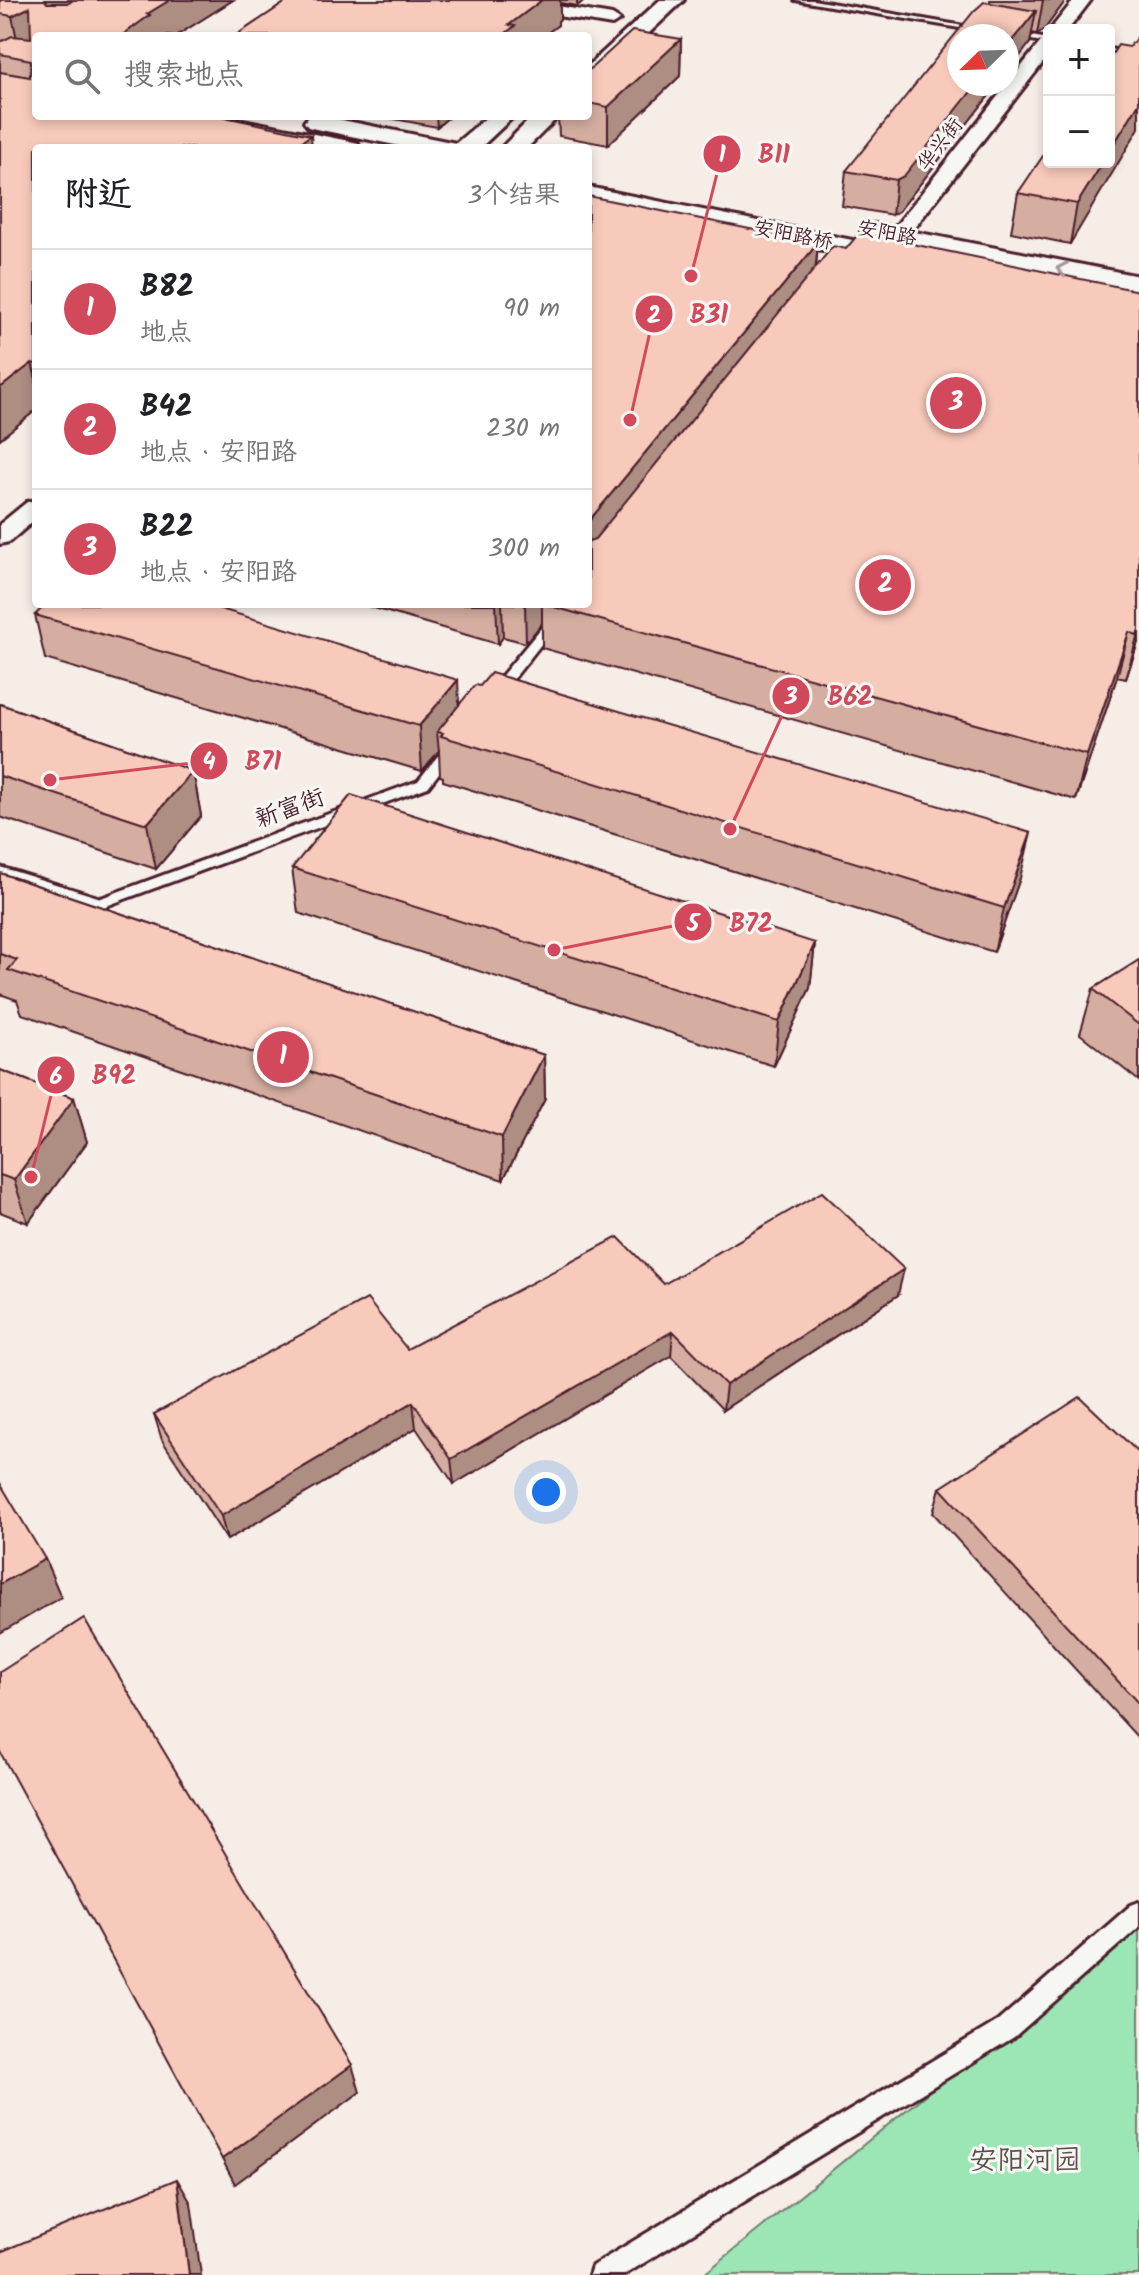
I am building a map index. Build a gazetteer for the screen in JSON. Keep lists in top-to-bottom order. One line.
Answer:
{"streets":{"main road":["安阳路","安阳路桥"],"street":["华兴街"],"lane":["新富街"]},"crossings":[["华兴街","安阳路"]],"parks":["安阳河园"],"places":["B11","B31","B71","B62","B72","B92"],"north":"bottom left","page":{"map_buttons":["+","−"],"search":"搜索地点","heading":["附近","3个结果"],"list":[{"mark":"1","name":"B82","note":"地点","value":"90 m"},{"mark":"2","name":"B42","note":"地点 · 安阳路","value":"230 m"},{"mark":"3","name":"B22","note":"地点 · 安阳路","value":"300 m"}],"pins":["3","2","1"]}}
